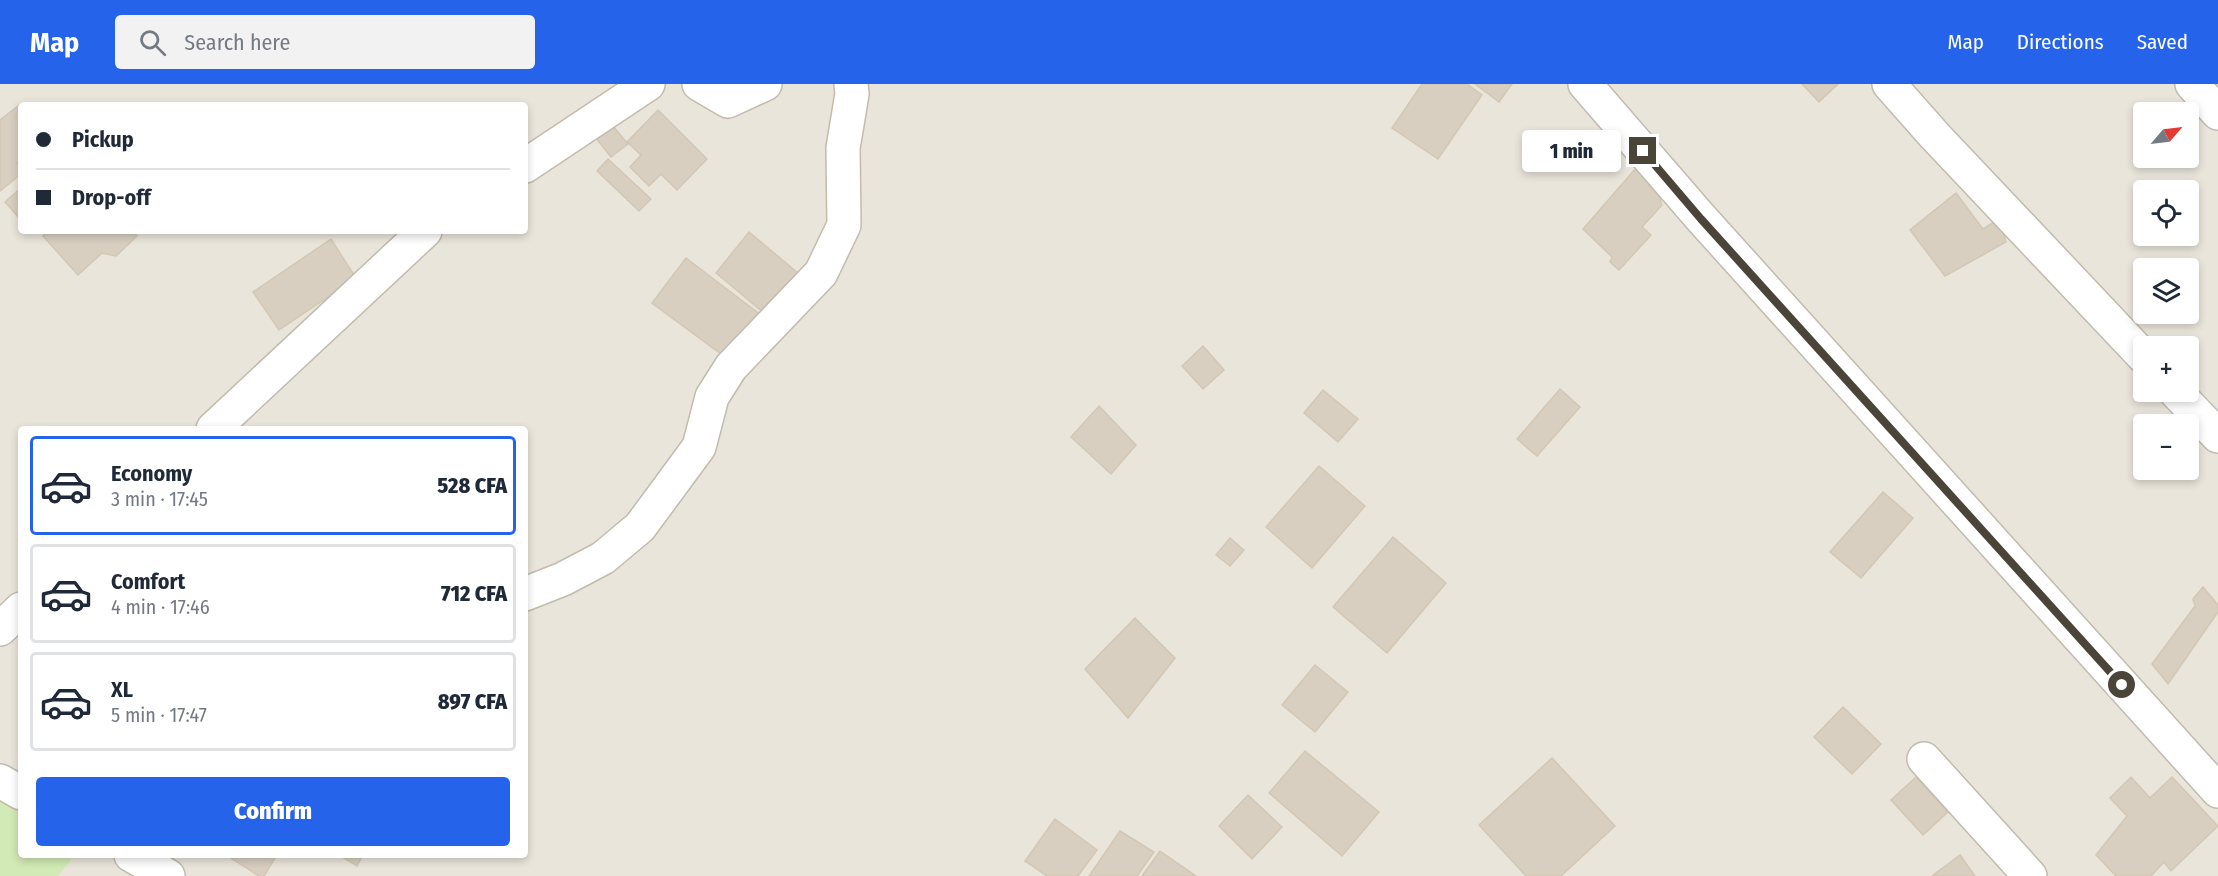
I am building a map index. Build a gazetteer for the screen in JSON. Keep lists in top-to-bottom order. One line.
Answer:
{"north":"top right","page":{"header":"Map","search":"Search here","nav":["Map","Directions","Saved"],"map_buttons":["+","−"],"banner":["Pickup","Drop-off"],"bubble":"1 min","list":[{"name":"Economy","note":"3 min · 17:45","value":"528 CFA"},{"name":"Comfort","note":"4 min · 17:46","value":"712 CFA"},{"name":"XL","note":"5 min · 17:47","value":"897 CFA"}],"buttons":"Confirm"}}
